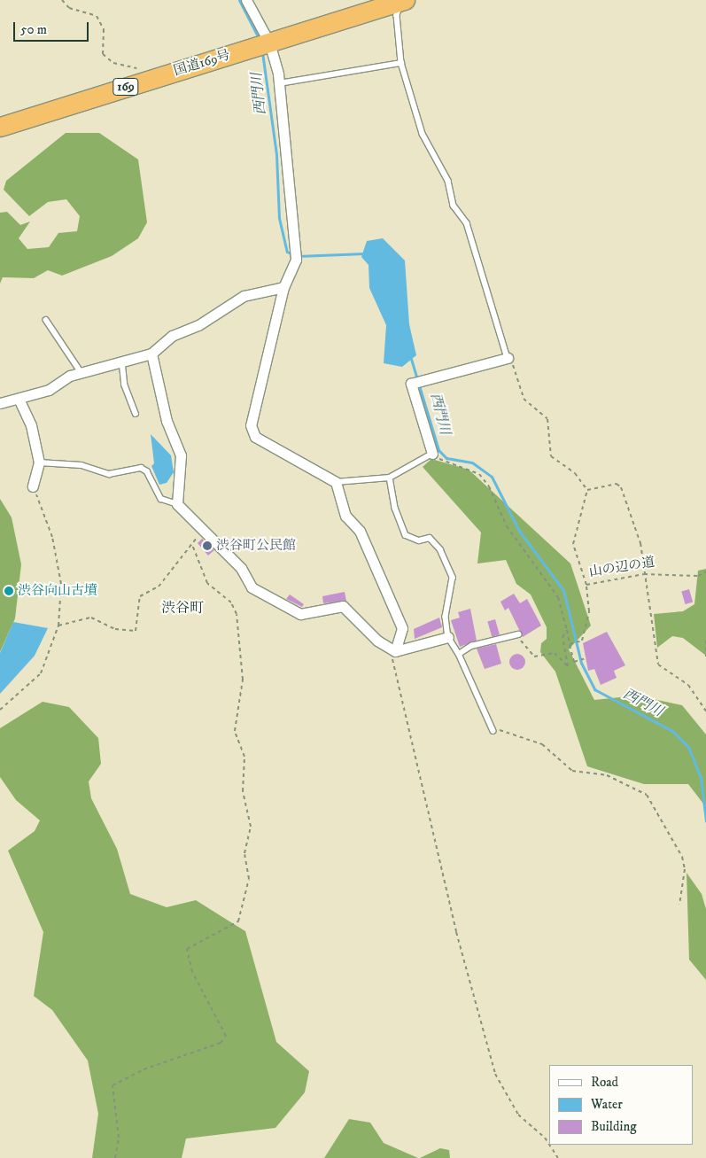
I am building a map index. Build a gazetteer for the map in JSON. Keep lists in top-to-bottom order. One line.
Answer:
{"streets":{"highway":["国道169号","169"],"path":["山の辺の道"]},"districts":["渋谷町"],"water":["西門川"],"places":["渋谷町公民館","渋谷向山古墳"],"legend":["Road","Water","Building"],"scale_bar":"50 m"}
